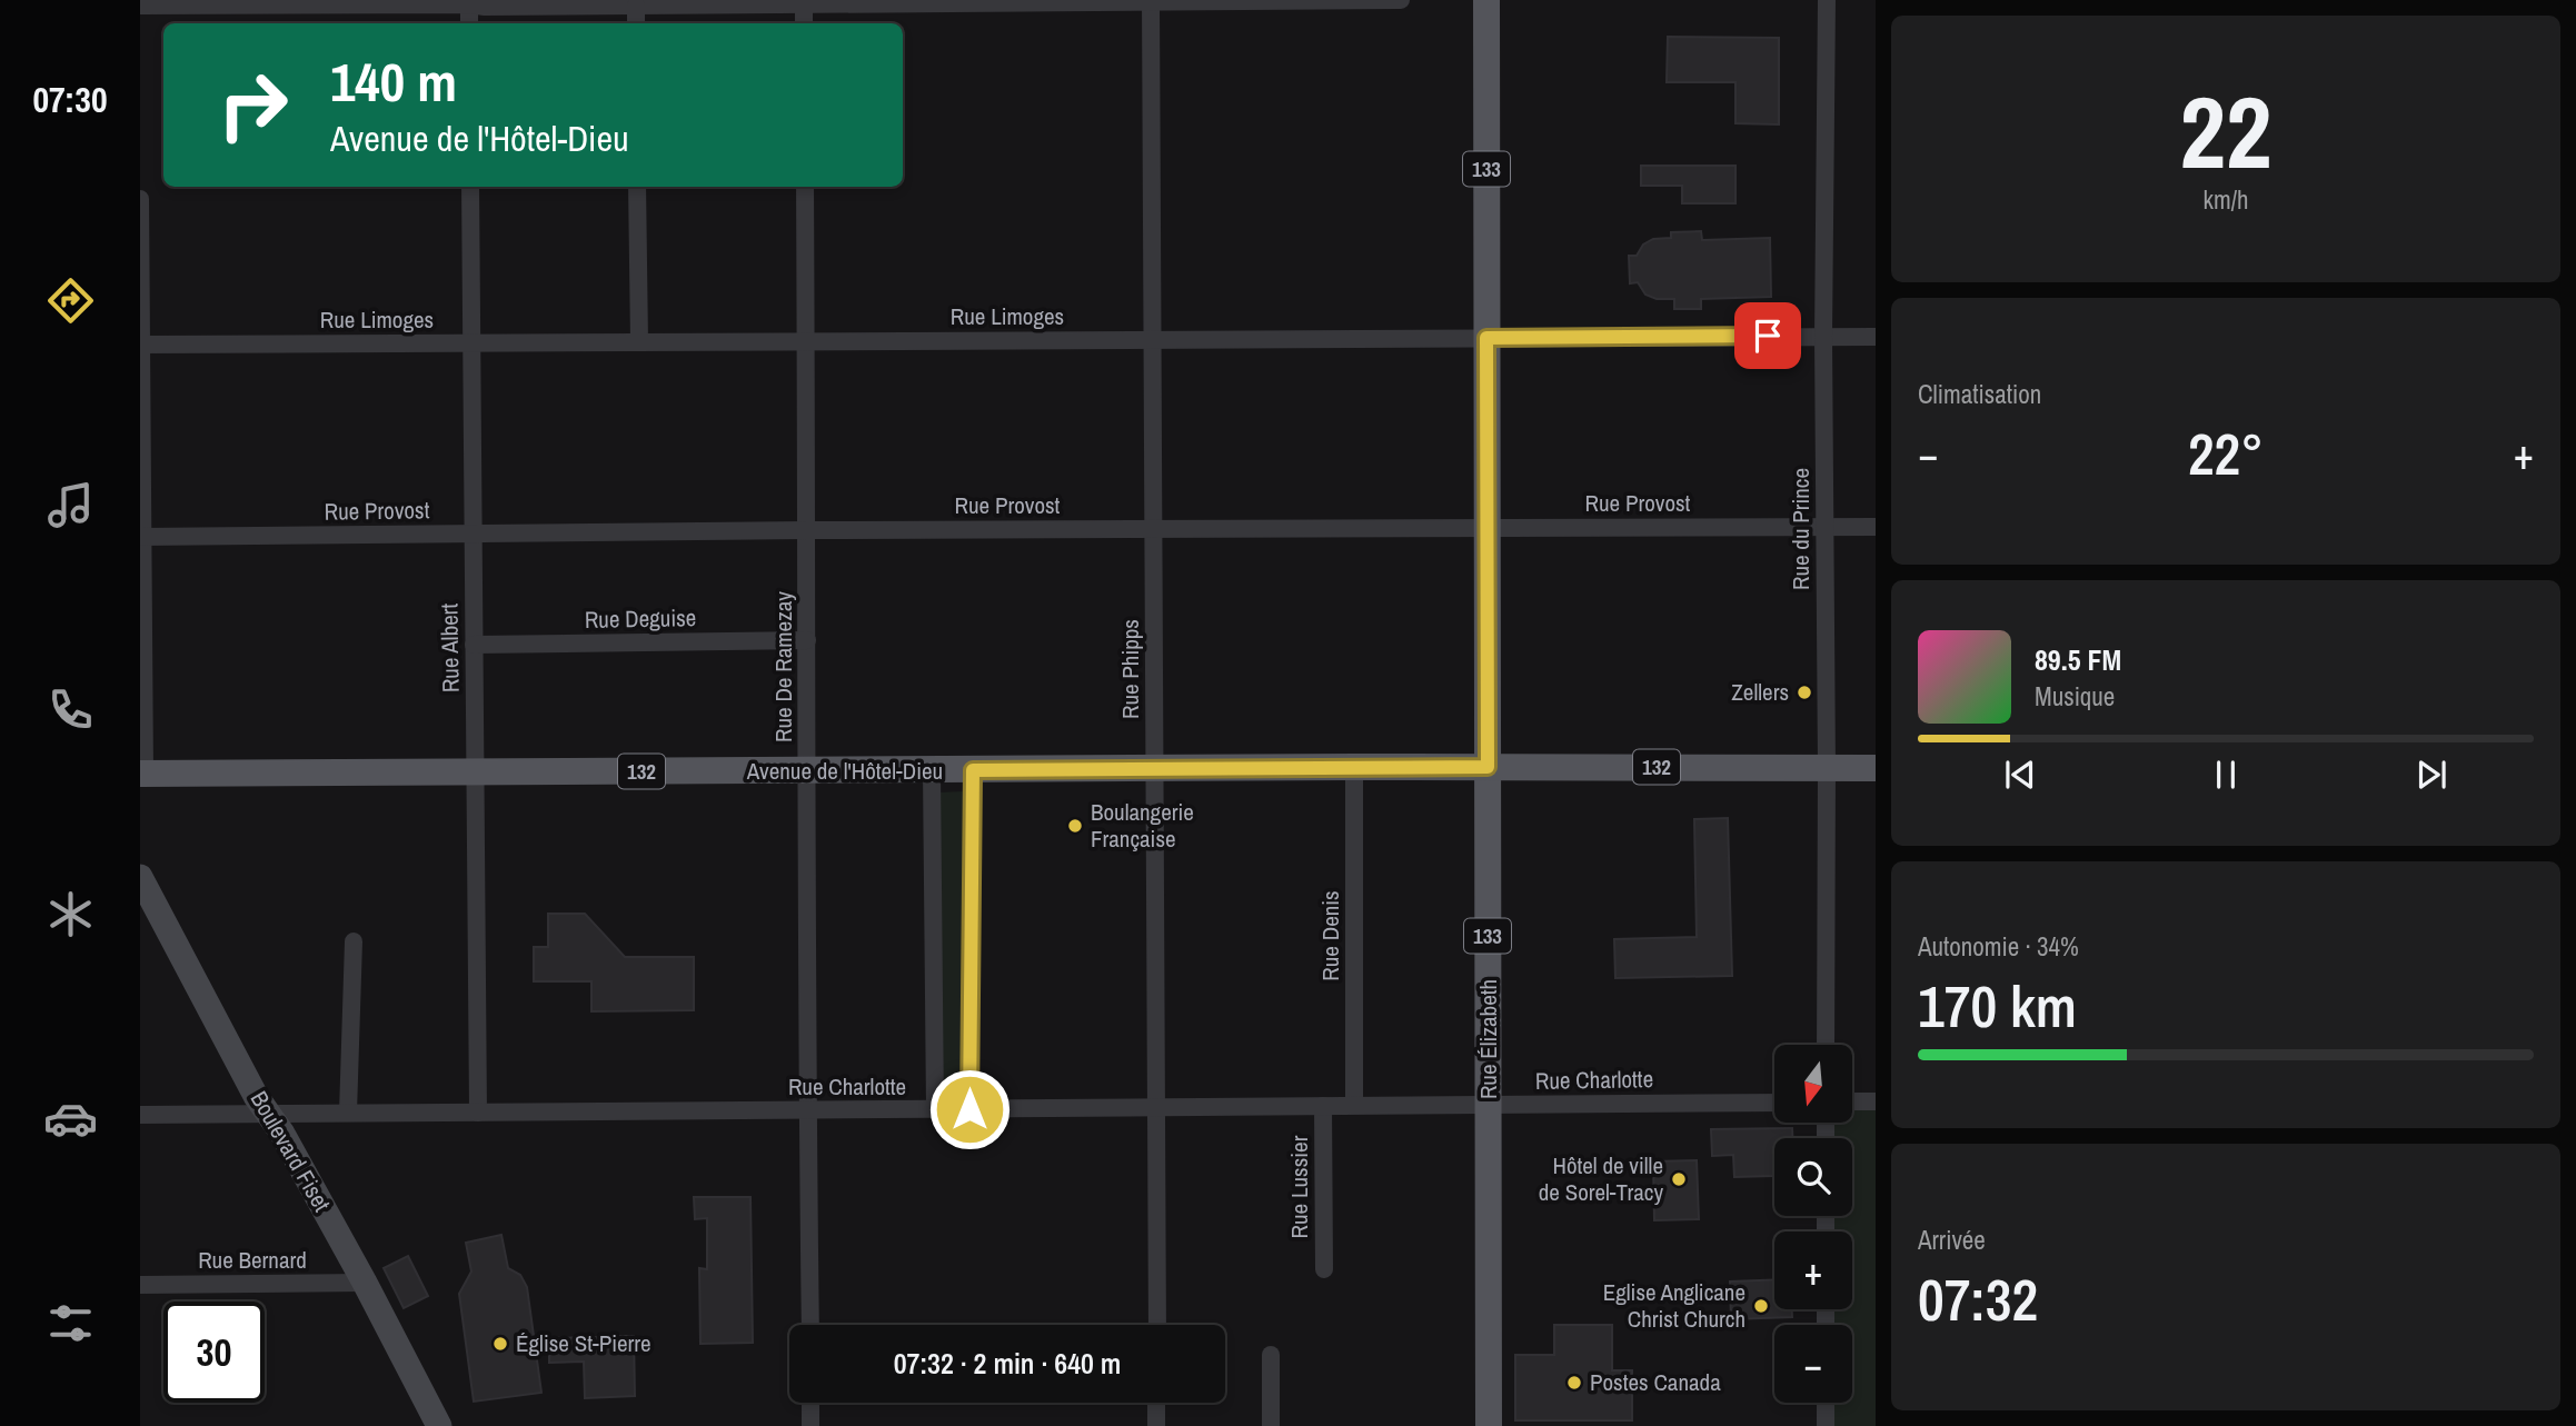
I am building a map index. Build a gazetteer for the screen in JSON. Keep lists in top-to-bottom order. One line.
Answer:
{"streets":{"main road":["133","132","Avenue de l'Hôtel-Dieu","Rue Élizabeth"],"street":["Rue Limoges","Rue Provost","Rue du Prince","Rue Deguise","Rue Albert","Rue De Ramezay","Rue Phipps","Rue Denis","Rue Charlotte","Boulevard Fiset","Rue Lussier","Rue Bernard"]},"crossings":[["Rue Limoges","Rue du Prince"],["Rue Limoges","Rue Albert"],["Rue Limoges","Rue De Ramezay"],["Rue Limoges","Rue Phipps"],["Rue Limoges","Rue Élizabeth"],["Rue Provost","Rue du Prince"],["Rue Provost","Rue Albert"],["Rue Provost","Rue De Ramezay"],["Rue Provost","Rue Phipps"],["Rue Provost","Rue Élizabeth"],["Rue du Prince","Avenue de l'Hôtel-Dieu"],["Rue Deguise","Rue Albert"],["Rue Deguise","Rue De Ramezay"],["Rue Albert","Avenue de l'Hôtel-Dieu"],["Rue Albert","Rue Charlotte"],["Rue De Ramezay","Avenue de l'Hôtel-Dieu"],["Rue De Ramezay","Rue Charlotte"],["Rue Phipps","Avenue de l'Hôtel-Dieu"],["Rue Phipps","Rue Charlotte"],["Avenue de l'Hôtel-Dieu","Rue Denis"],["Avenue de l'Hôtel-Dieu","Rue Élizabeth"],["Rue Denis","Rue Charlotte"],["Rue Élizabeth","Rue Charlotte"],["Rue Charlotte","Boulevard Fiset"],["Rue Charlotte","Rue Lussier"],["Boulevard Fiset","Rue Bernard"]],"places":["Zellers","Boulangerie Française","Hôtel de ville de Sorel-Tracy","Eglise Anglicane Christ Church","Église St-Pierre","Postes Canada"],"north":"bottom","page":{"tabs":"07:30","tile":[["22","km/h"],"Climatisation",["Autonomie · 34%","170 km"],["Arrivée","07:32"]],"turn":["140 m","Avenue de l'Hôtel-Dieu"],"heat":["−","22°","+"],"song":["89.5 FM","Musique"],"map_buttons":["+","−"],"limit":"30","trip":"07:32 · 2 min · 640 m"}}
